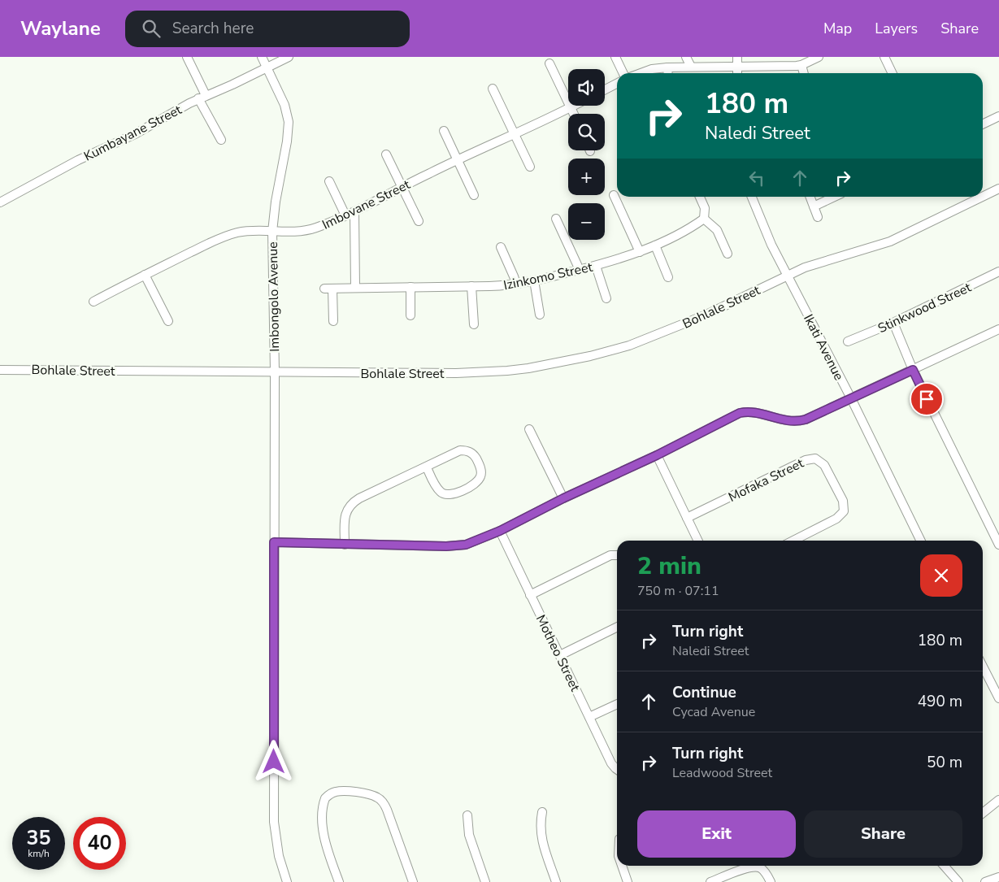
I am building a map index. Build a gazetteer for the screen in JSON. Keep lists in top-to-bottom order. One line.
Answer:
{"streets":{"street":["Kumbayane Street","Imbovane Street","Izinkomo Street","Imbongolo Avenue","Bohlale Street","Stinkwood Street","Ikati Avenue","Mofaka Street","Motheo Street"]},"crossings":[["Kumbayane Street","Imbongolo Avenue"],["Imbovane Street","Imbongolo Avenue"],["Imbongolo Avenue","Bohlale Street"],["Bohlale Street","Ikati Avenue"]],"page":{"header":"Waylane","search":"Search here","nav":["Map","Layers","Share"],"map_buttons":["+","−"],"turn":["180 m","Naledi Street"],"heading":["2 min","750 m · 07:11"],"list":[{"name":"Turn right","note":"Naledi Street","value":"180 m"},{"name":"Continue","note":"Cycad Avenue","value":"490 m"},{"name":"Turn right","note":"Leadwood Street","value":"50 m"}],"buttons":["Exit","Share"],"speed":"35 km/h","limit":"40"}}
